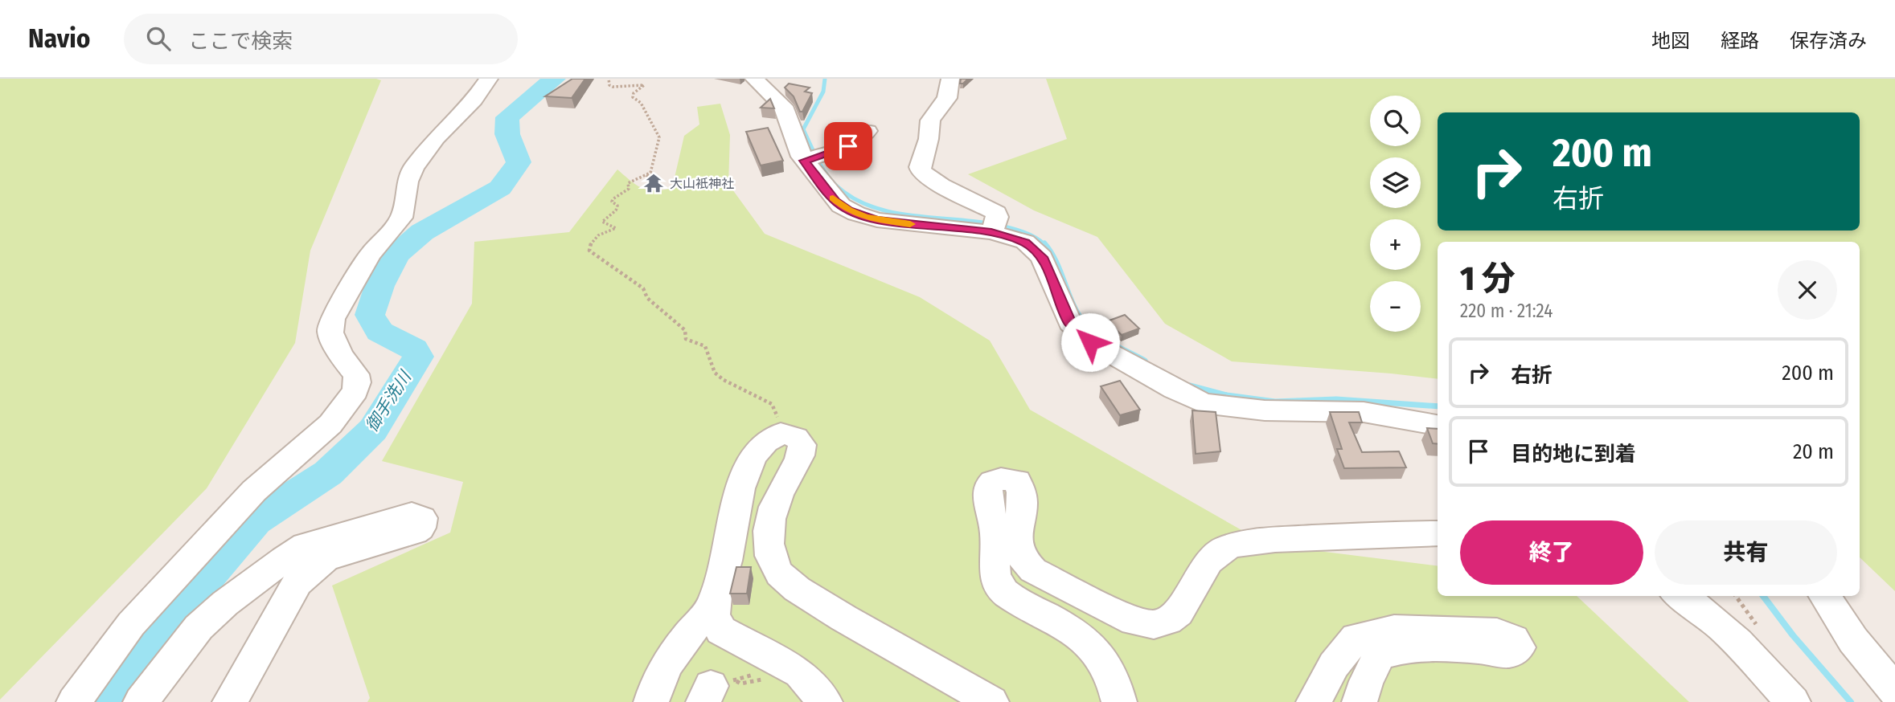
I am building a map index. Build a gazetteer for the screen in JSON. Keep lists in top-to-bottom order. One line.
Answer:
{"water":["御手洗川"],"places":{"temple":["大山衹神社"]},"page":{"header":"Navio","search":"ここで検索","nav":["地図","経路","保存済み"],"map_buttons":["+","−"],"turn":["200 m","右折"],"heading":["1 分","220 m · 21:24"],"list":[{"name":"右折","value":"200 m"},{"name":"目的地に到着","value":"20 m"}],"buttons":["終了","共有"]}}
